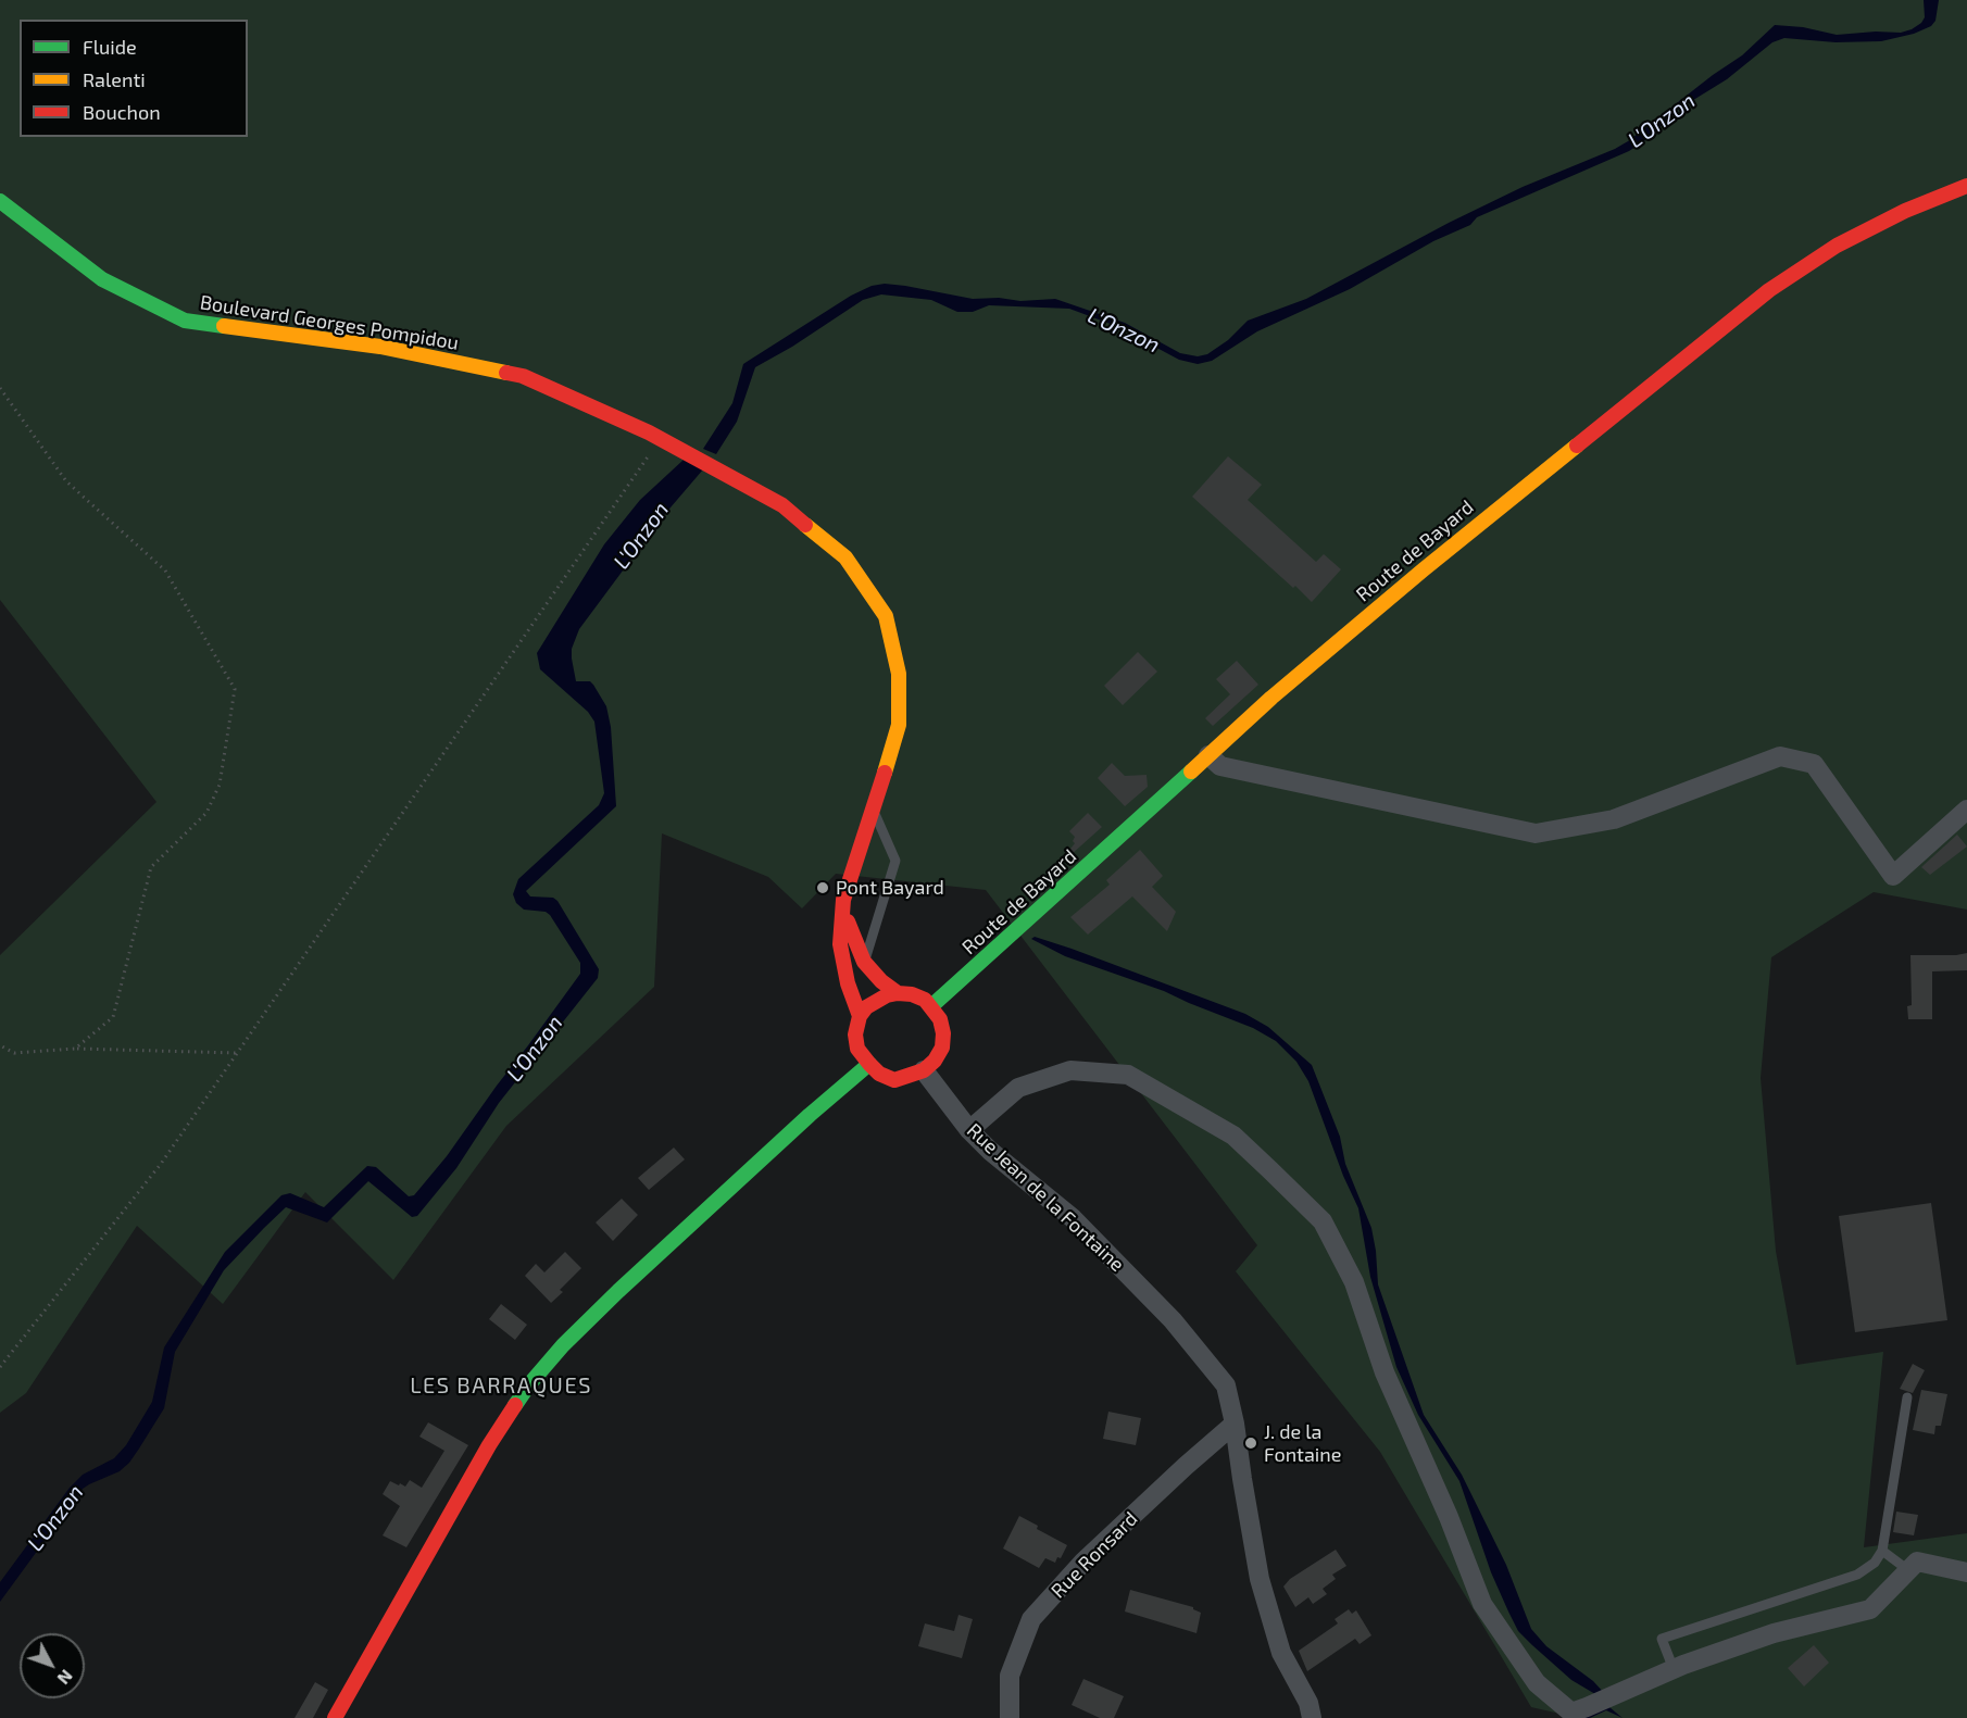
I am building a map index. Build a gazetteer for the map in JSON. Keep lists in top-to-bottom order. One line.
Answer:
{"streets":{"main road":["Boulevard Georges Pompidou","Route de Bayard"],"street":["Rue Jean de la Fontaine","Rue Ronsard"]},"crossings":[["Boulevard Georges Pompidou","Route de Bayard"],["Boulevard Georges Pompidou","Rue Jean de la Fontaine"],["Route de Bayard","Rue Jean de la Fontaine"],["Rue Jean de la Fontaine","Rue Ronsard"]],"districts":["LES BARRAQUES"],"water":["L'Onzon"],"places":["Pont Bayard","J. de la Fontaine"],"legend":["Fluide","Ralenti","Bouchon"],"north":"bottom right"}
